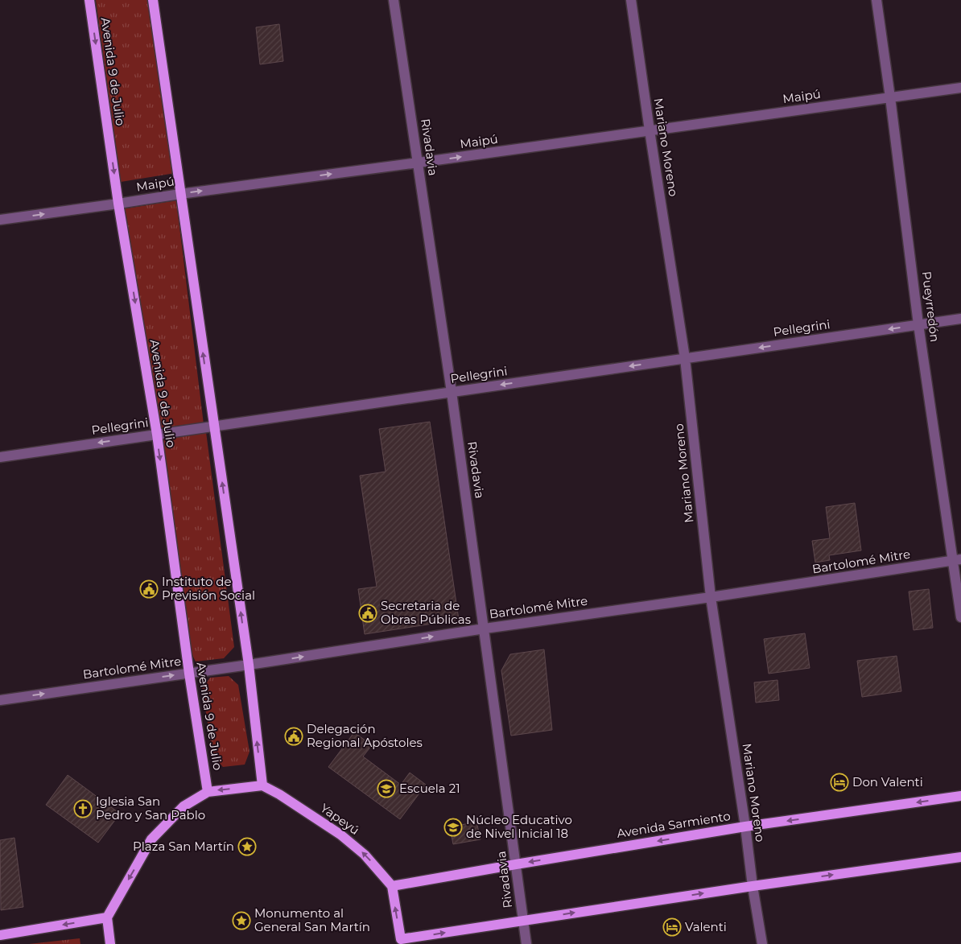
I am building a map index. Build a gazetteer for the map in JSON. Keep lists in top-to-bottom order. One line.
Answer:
{"streets":{"main road":["Avenida 9 de Julio","Yapeyú","Avenida Sarmiento"],"street":["Maipú","Rivadavia","Mariano Moreno","Pueyrredón","Pellegrini","Bartolomé Mitre"]},"crossings":[["Avenida 9 de Julio","Maipú"],["Avenida 9 de Julio","Pellegrini"],["Avenida 9 de Julio","Bartolomé Mitre"],["Maipú","Rivadavia"],["Maipú","Mariano Moreno"],["Maipú","Pueyrredón"],["Rivadavia","Pellegrini"],["Rivadavia","Bartolomé Mitre"],["Rivadavia","Avenida Sarmiento"],["Mariano Moreno","Pellegrini"],["Mariano Moreno","Bartolomé Mitre"],["Mariano Moreno","Avenida Sarmiento"],["Pueyrredón","Pellegrini"],["Pueyrredón","Bartolomé Mitre"],["Yapeyú","Avenida Sarmiento"]],"one_way":["Maipú","Pellegrini","Bartolomé Mitre","Yapeyú"],"places":{"public building":["Instituto de Previsión Social","Secretaria de Obras Públicas","Delegación Regional Apóstoles"],"hotel":["Don Valenti","Valenti"],"school or university":["Escuela 21","Núcleo Educativo de Nivel Inicial 18"],"church":["Iglesia San Pedro y San Pablo"],"place":["Plaza San Martín","Monumento al General San Martín"]}}
